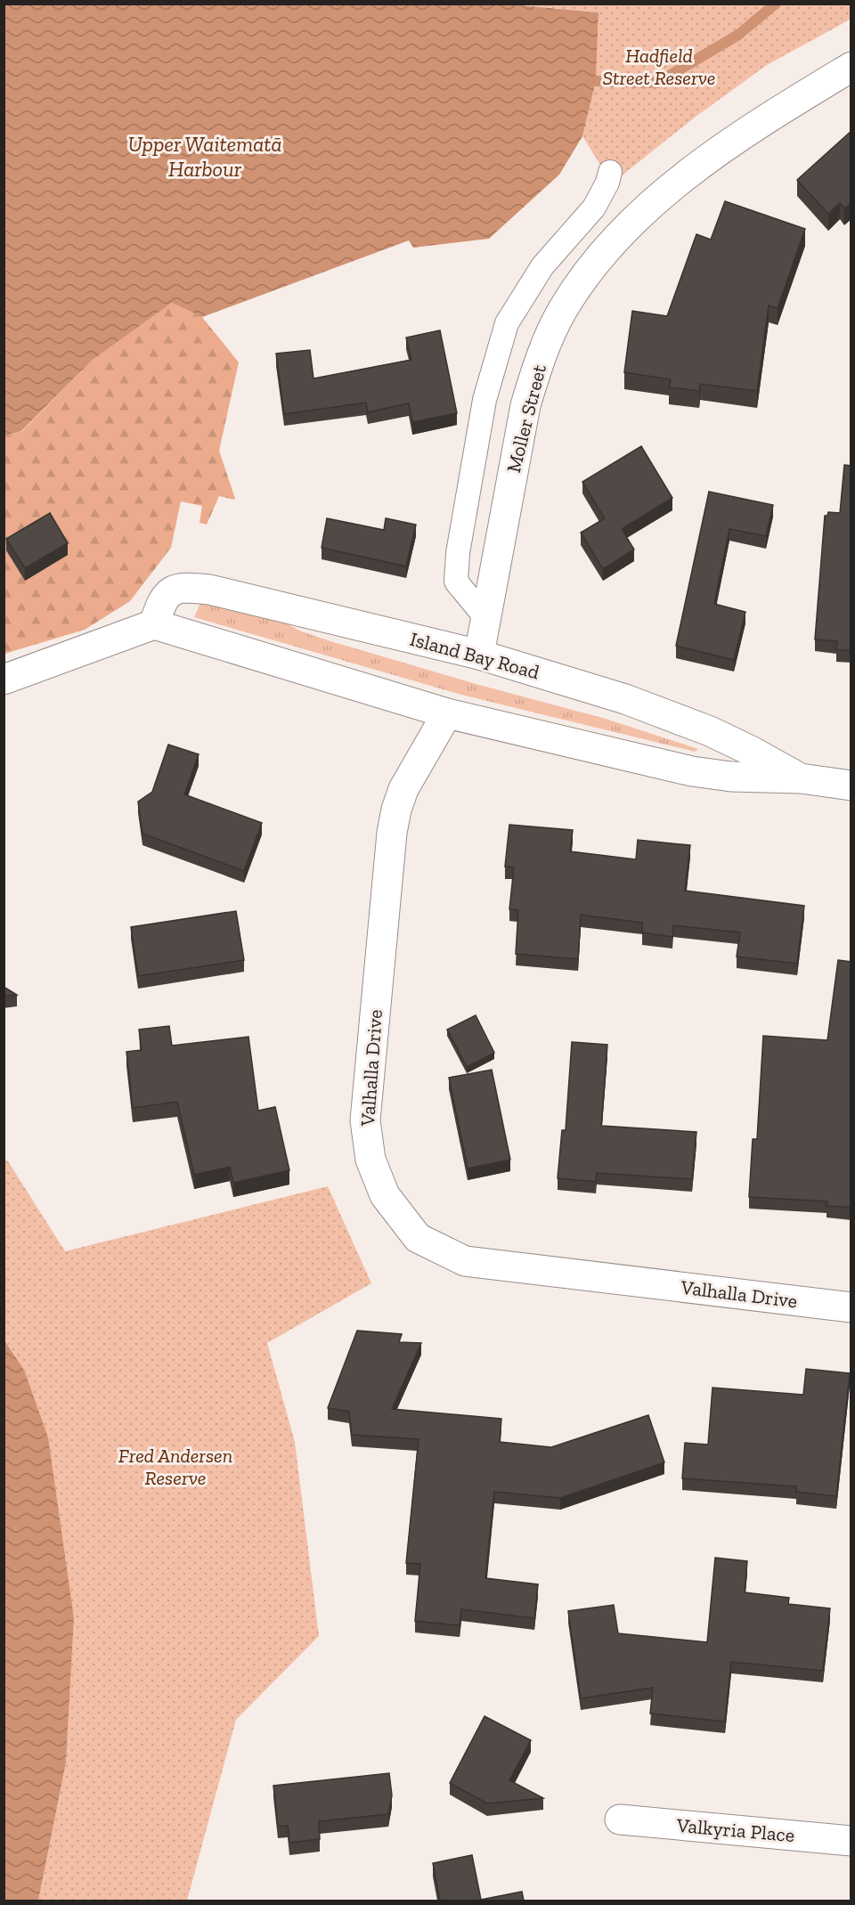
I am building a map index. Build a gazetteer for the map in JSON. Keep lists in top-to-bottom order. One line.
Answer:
{"streets":{"street":["Moller Street","Island Bay Road","Valhalla Drive","Valkyria Place"]},"crossings":[["Moller Street","Island Bay Road"],["Island Bay Road","Valhalla Drive"]],"water":["Upper Waitematā Harbour"],"parks":["Hadfield Street Reserve","Fred Andersen Reserve"]}
